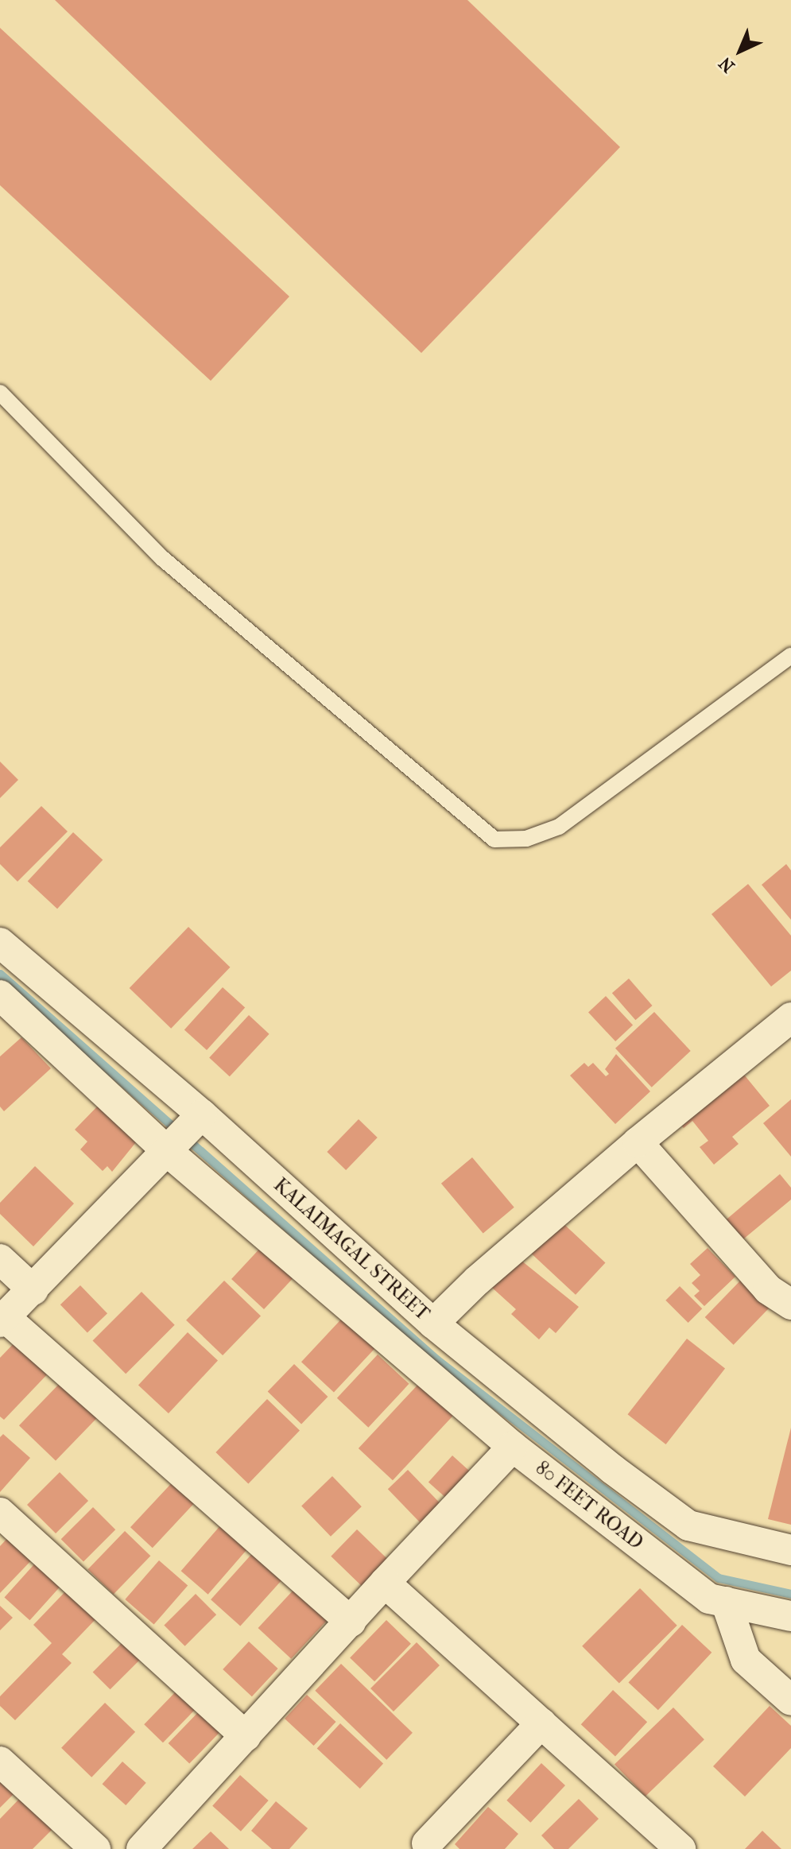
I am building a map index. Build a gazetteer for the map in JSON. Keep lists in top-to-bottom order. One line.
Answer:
{"streets":{"street":["KALAIMAGAL STREET","80 FEET ROAD"]},"north":"bottom left"}
